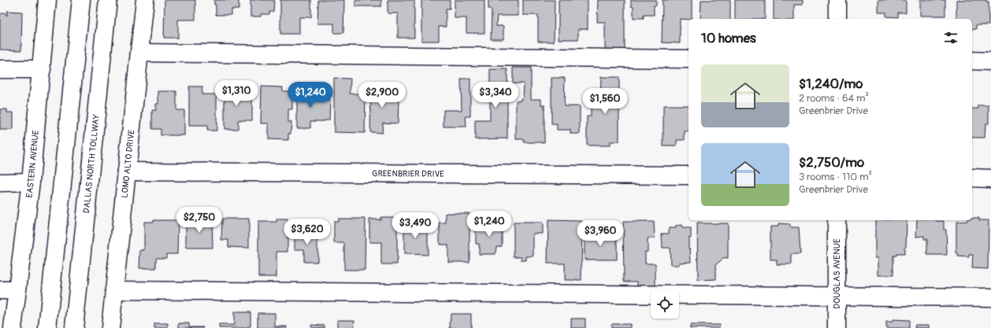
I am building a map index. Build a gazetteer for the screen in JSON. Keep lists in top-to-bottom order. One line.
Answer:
{"streets":{"main road":["LOMO ALTO DRIVE","EASTERN AVENUE","DALLAS NORTH TOLLWAY","GREENBRIER DRIVE","DOUGLAS AVENUE"]},"crossings":[["LOMO ALTO DRIVE","GREENBRIER DRIVE"]],"page":{"heading":"10 homes","list":[{"name":"$1,240/mo","note":"2 rooms · 64 m² · Greenbrier Drive"},{"name":"$2,750/mo","note":"3 rooms · 110 m² · Greenbrier Drive"}],"price":["$1,310","$1,240","$2,900","$3,340","$1,560","$2,750","$1,240","$3,490","$3,620","$3,960"]}}
